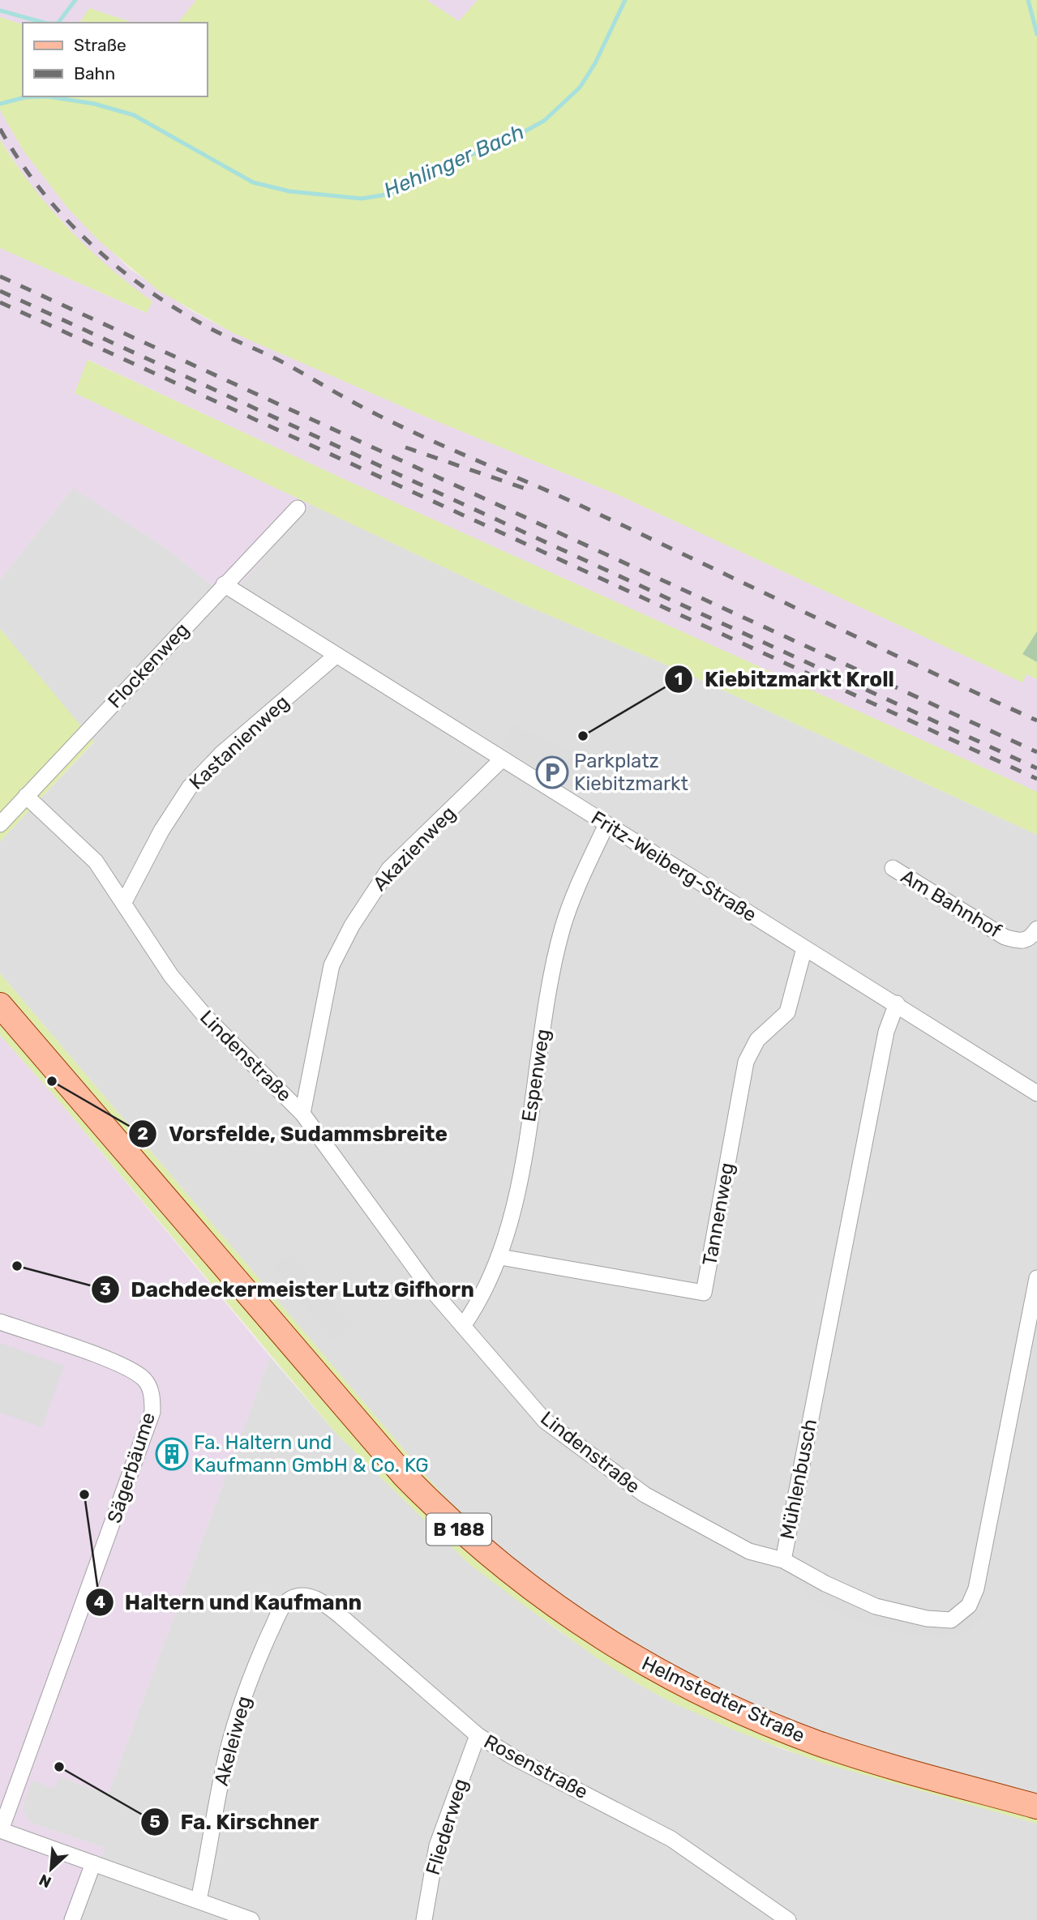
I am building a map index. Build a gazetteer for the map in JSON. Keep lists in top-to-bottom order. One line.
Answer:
{"streets":{"main road":["B 188","Helmstedter Straße"],"street":["Flockenweg","Kastanienweg","Akazienweg","Fritz-Weiberg-Straße","Am Bahnhof","Lindenstraße","Espenweg","Tannenweg","Sägerbäume","Mühlenbusch","Akeleiweg","Rosenstraße","Fliederweg"]},"crossings":[["Flockenweg","Fritz-Weiberg-Straße"],["Flockenweg","Lindenstraße"],["Kastanienweg","Fritz-Weiberg-Straße"],["Kastanienweg","Lindenstraße"],["Akazienweg","Fritz-Weiberg-Straße"],["Akazienweg","Lindenstraße"],["Fritz-Weiberg-Straße","Espenweg"],["Fritz-Weiberg-Straße","Tannenweg"],["Fritz-Weiberg-Straße","Mühlenbusch"],["Lindenstraße","Espenweg"],["Lindenstraße","Mühlenbusch"],["Espenweg","Tannenweg"],["Akeleiweg","Rosenstraße"],["Rosenstraße","Fliederweg"]],"water":["Hehlinger Bach"],"places":{"other":["Kiebitzmarkt Kroll","Vorsfelde, Sudammsbreite","Dachdeckermeister Lutz Gifhorn","Haltern und Kaufmann","Fa. Kirschner"],"parking":["Parkplatz Kiebitzmarkt"],"building":["Fa. Haltern und Kaufmann GmbH & Co. KG"]},"legend":["Straße","Bahn"],"north":"bottom left"}
